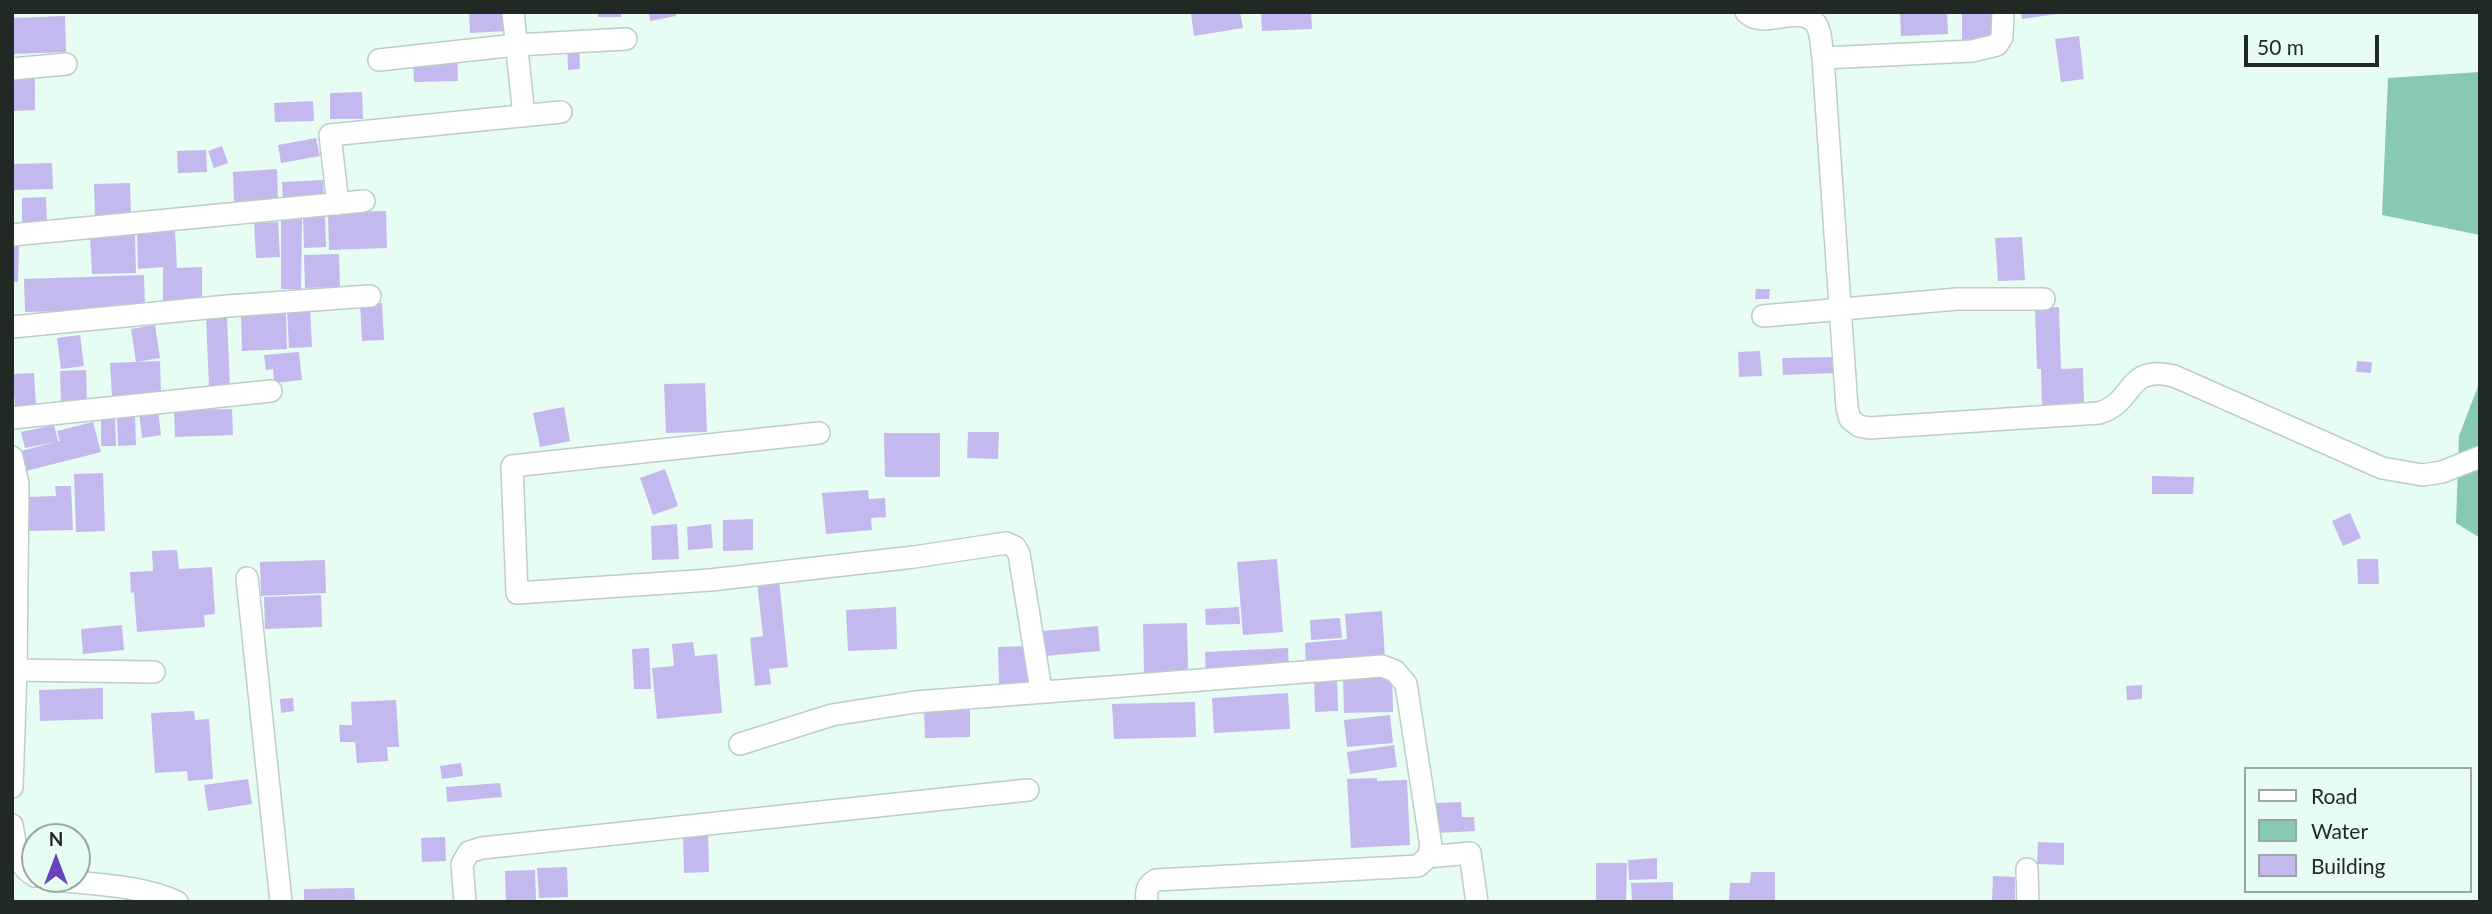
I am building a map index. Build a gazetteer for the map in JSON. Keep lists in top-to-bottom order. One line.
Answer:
{"legend":["Road","Water","Building"],"scale_bar":"50 m","north":"top"}
